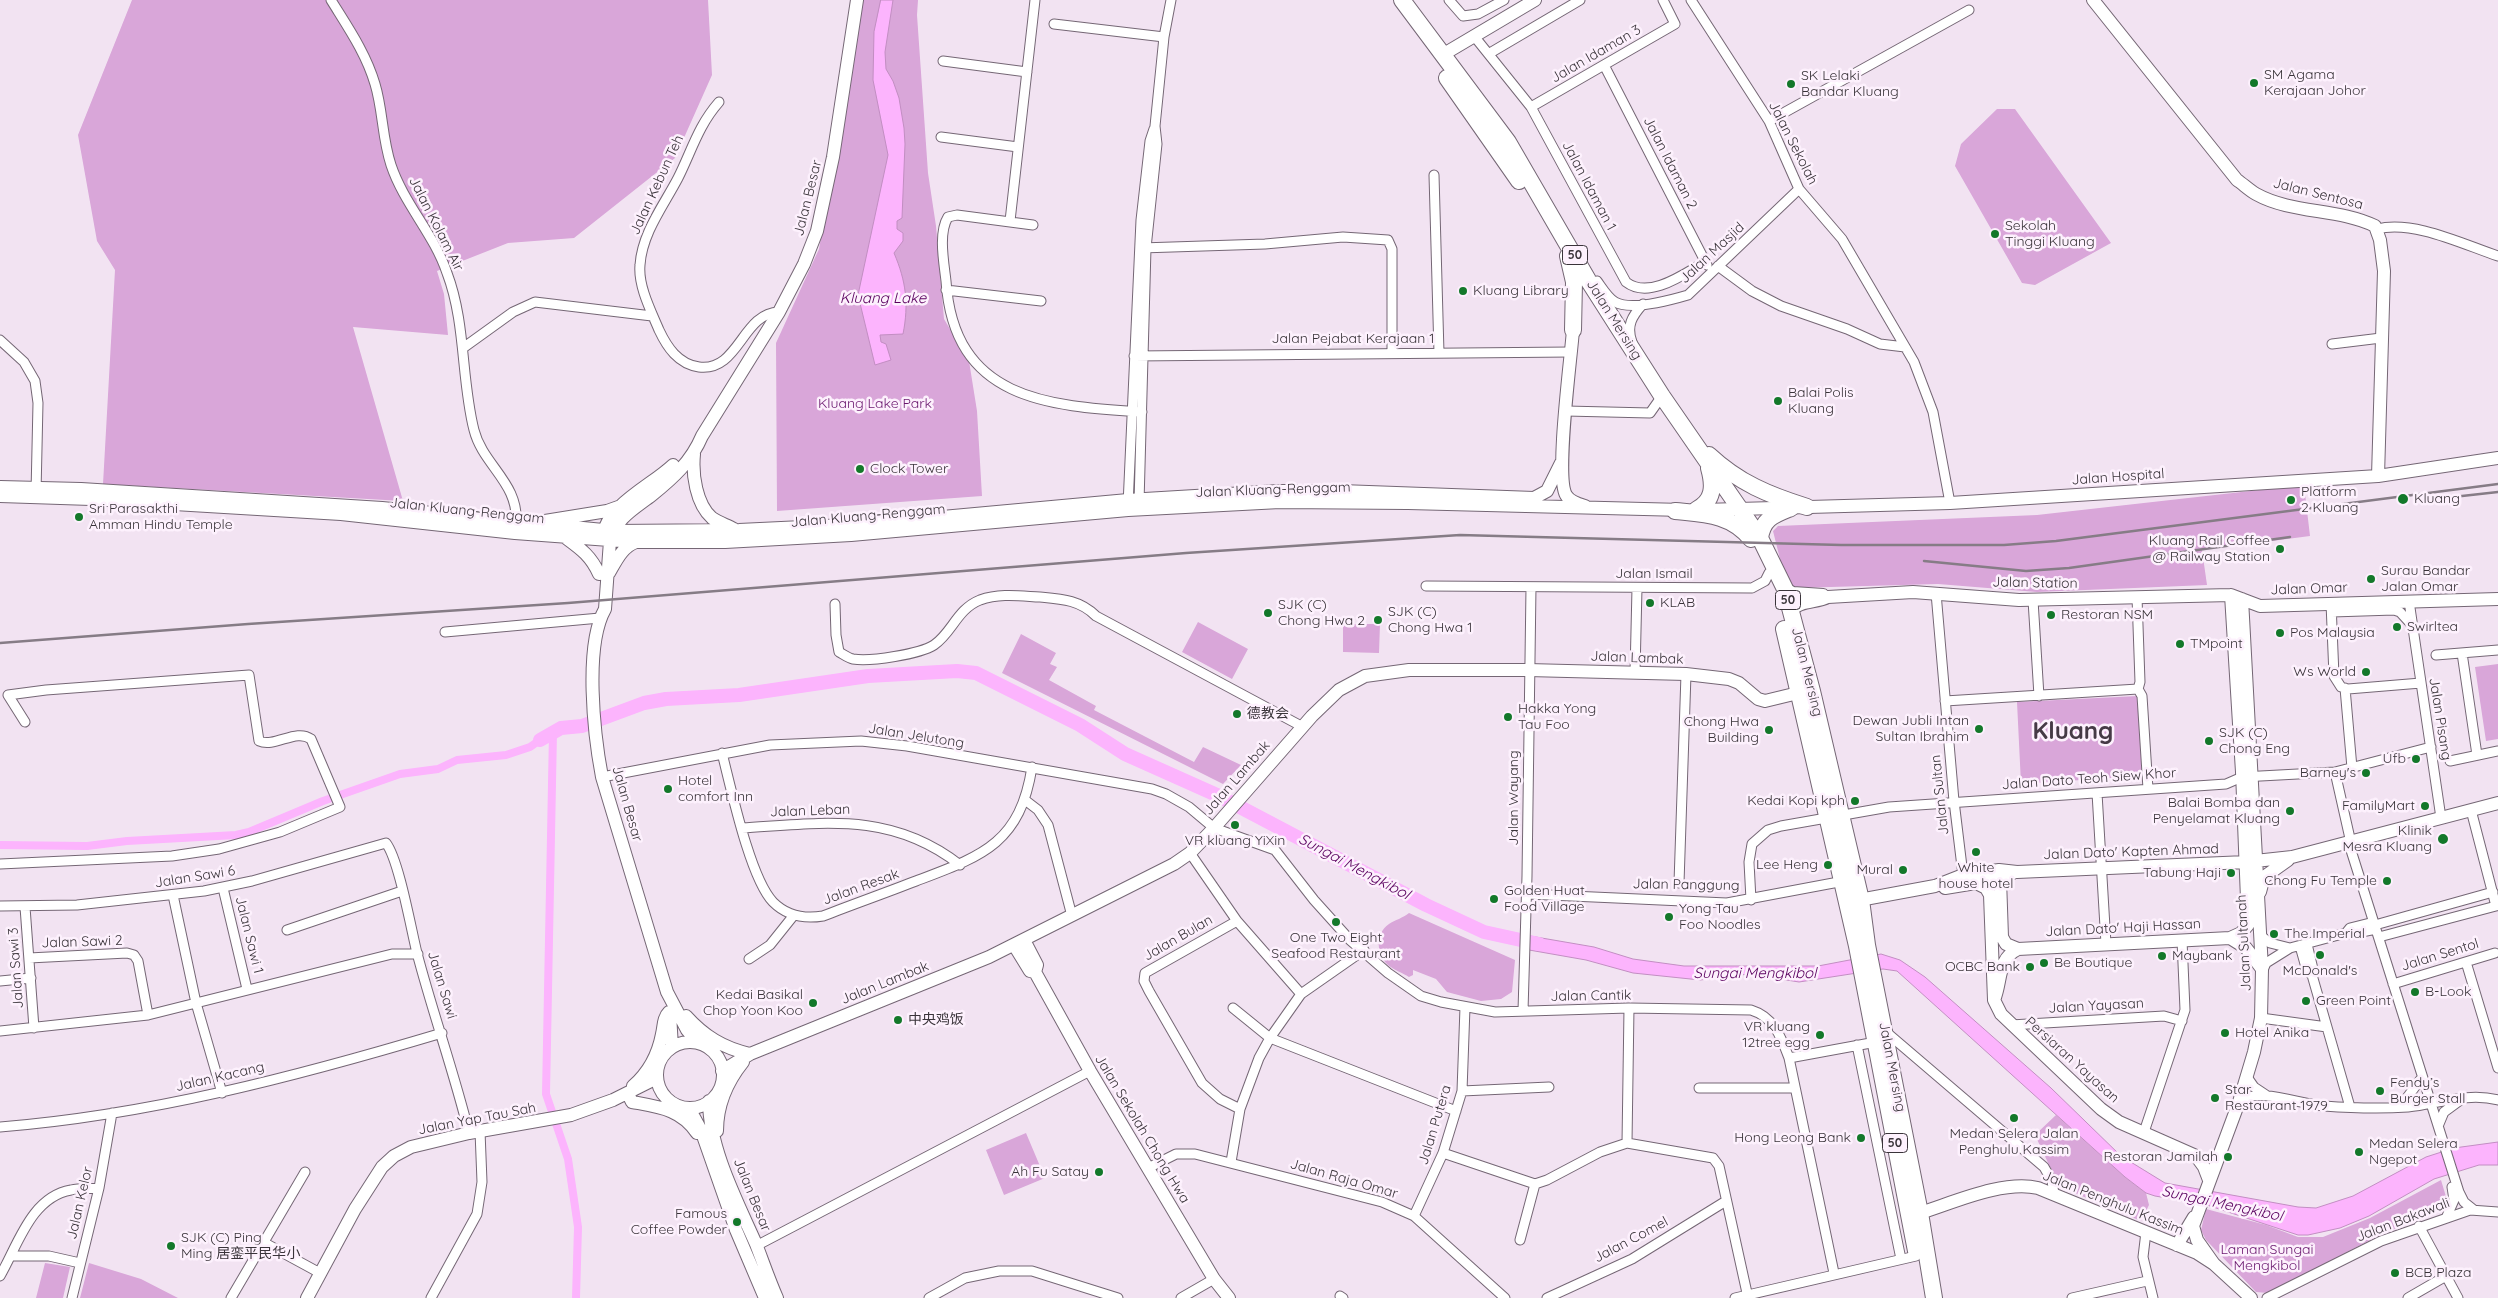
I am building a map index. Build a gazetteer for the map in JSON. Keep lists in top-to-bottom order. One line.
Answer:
{"streets":{"highway":["50","Jalan Mersing"],"street":["Jalan Idaman 3","Jalan Sekolah","Jalan Idaman 2","Jalan Kebun Teh","Jalan Idaman 1","Jalan Sentosa","Jalan Besar","Jalan Kolam Air","Jalan Masjid","Jalan Pejabat Kerajaan 1","Jalan Hospital","Jalan Kluang-Renggam","Jalan Ismail","Jalan Station","Jalan Omar","Jalan Lambak","Jalan Pisang","Jalan Jelutong","Jalan Dato Teoh Siew Khor","Jalan Sultan","Jalan Wayang","Jalan Leban","Jalan Dato' Kapten Ahmad","Jalan Sawi 6","Jalan Panggung","Jalan Resak","Jalan Dato' Haji Hassan","Jalan Sawi 1","Jalan Bulan","Jalan Sawi 2","Jalan Sultanah","Jalan Sentol","Jalan Sawi 3","Jalan Sawi","Jalan Cantik","Jalan Yayasan","Persiaran Yayasan","Jalan Kacang","Jalan Yap Tau Sah","Jalan Putera","Jalan Sekolah Chong Hwa","Jalan Raja Omar","Jalan Kelor","Jalan Penghulu Kassim","Jalan Bakawali","Jalan Comel"]},"crossings":[["Jalan Idaman 3","Jalan Idaman 2"],["Jalan Idaman 3","Jalan Idaman 1"],["Jalan Sekolah","Jalan Masjid"],["Jalan Sekolah","Jalan Hospital"],["Jalan Idaman 2","Jalan Idaman 1"],["Jalan Idaman 2","Jalan Masjid"],["Jalan Kebun Teh","Jalan Besar"],["Jalan Besar","Jalan Kluang-Renggam"],["Jalan Besar","Jalan Jelutong"],["Jalan Besar","Jalan Yap Tau Sah"],["Jalan Kolam Air","Jalan Kluang-Renggam"],["Jalan Masjid","Jalan Mersing"],["Jalan Mersing","Jalan Hospital"],["Jalan Mersing","Jalan Kluang-Renggam"],["Jalan Mersing","Jalan Ismail"],["Jalan Mersing","Jalan Station"],["Jalan Mersing","Jalan Lambak"],["Jalan Mersing","Jalan Dato Teoh Siew Khor"],["Jalan Mersing","Jalan Dato' Kapten Ahmad"],["Jalan Mersing","Jalan Panggung"],["Jalan Mersing","Jalan Penghulu Kassim"],["Jalan Hospital","Jalan Kluang-Renggam"],["Jalan Ismail","Jalan Wayang"],["Jalan Station","Jalan Omar"],["Jalan Station","Jalan Sultan"],["Jalan Station","Jalan Sultanah"],["Jalan Omar","Jalan Pisang"],["Jalan Omar","Jalan Sultanah"],["Jalan Lambak","Jalan Jelutong"],["Jalan Lambak","Jalan Wayang"],["Jalan Lambak","Jalan Cantik"],["Jalan Lambak","Jalan Sekolah Chong Hwa"],["Jalan Pisang","Jalan Dato' Kapten Ahmad"],["Jalan Jelutong","Jalan Resak"],["Jalan Jelutong","Jalan Cantik"],["Jalan Dato Teoh Siew Khor","Jalan Sultan"],["Jalan Dato Teoh Siew Khor","Jalan Panggung"],["Jalan Sultan","Jalan Dato' Kapten Ahmad"],["Jalan Wayang","Jalan Panggung"],["Jalan Wayang","Jalan Cantik"],["Jalan Leban","Jalan Resak"],["Jalan Dato' Kapten Ahmad","Jalan Sultanah"],["Jalan Sawi 6","Jalan Sawi 1"],["Jalan Sawi 6","Jalan Sawi 3"],["Jalan Sawi 6","Jalan Sawi"],["Jalan Dato' Haji Hassan","Jalan Sultanah"],["Jalan Sawi 2","Jalan Sawi 3"],["Jalan Sultanah","Jalan Penghulu Kassim"],["Jalan Sawi","Jalan Kacang"],["Jalan Sawi","Jalan Yap Tau Sah"],["Jalan Cantik","Jalan Putera"],["Jalan Yayasan","Persiaran Yayasan"],["Jalan Kacang","Jalan Kelor"],["Jalan Putera","Jalan Raja Omar"],["Jalan Sekolah Chong Hwa","Jalan Raja Omar"]],"districts":["Kluang"],"water":["Kluang Lake","Sungai Mengkibol"],"parks":["Kluang Lake Park","Laman Sungai Mengkibol"],"places":["SM Agama Kerajaan Johor","SK Lelaki Bandar Kluang","Sekolah Tinggi Kluang","Kluang Library","Balai Polis Kluang","Clock Tower","Kluang","Platform 2 Kluang","Sri Parasakthi Amman Hindu Temple","Kluang Rail Coffee @ Railway Station","Surau Bandar Jalan Omar","KLAB","SJK (C) Chong Hwa 2","Restoran NSM","SJK (C) Chong Hwa 1","Swirltea","Pos Malaysia","TMpoint","Ws World","德教会","Hakka Yong Tau Foo","Dewan Jubli Intan Sultan Ibrahim","Chong Hwa Building","SJK (C) Chong Eng","Ufb","Barney's","Hotel comfort Inn","Kedai Kopi kph","FamilyMart","Balai Bomba dan Penyelamat Kluang","VR kluang YiXin","Klinik Mesra Kluang","White house hotel","Lee Heng","Mural","Tabung Haji","Chong Fu Temple","Golden Huat Food Village","Yong Tau Foo Noodles","One Two Eight Seafood Restaurant","The Imperial","McDonald's","Maybank","Be Boutique","OCBC Bank","B-Look","Green Point","Kedai Basikal Chop Yoon Koo","中央鸡饭","Hotel Anika","VR kluang 12tree egg","Fendy’s Burger Stall","Star Restaurant 1979","Medan Selera Jalan Penghulu Kassim","Hong Leong Bank","Medan Selera Ngepot","Restoran Jamilah","Ah Fu Satay","Famous Coffee Powder","SJK (C) Ping Ming 居銮平民华小","BCB Plaza"]}
